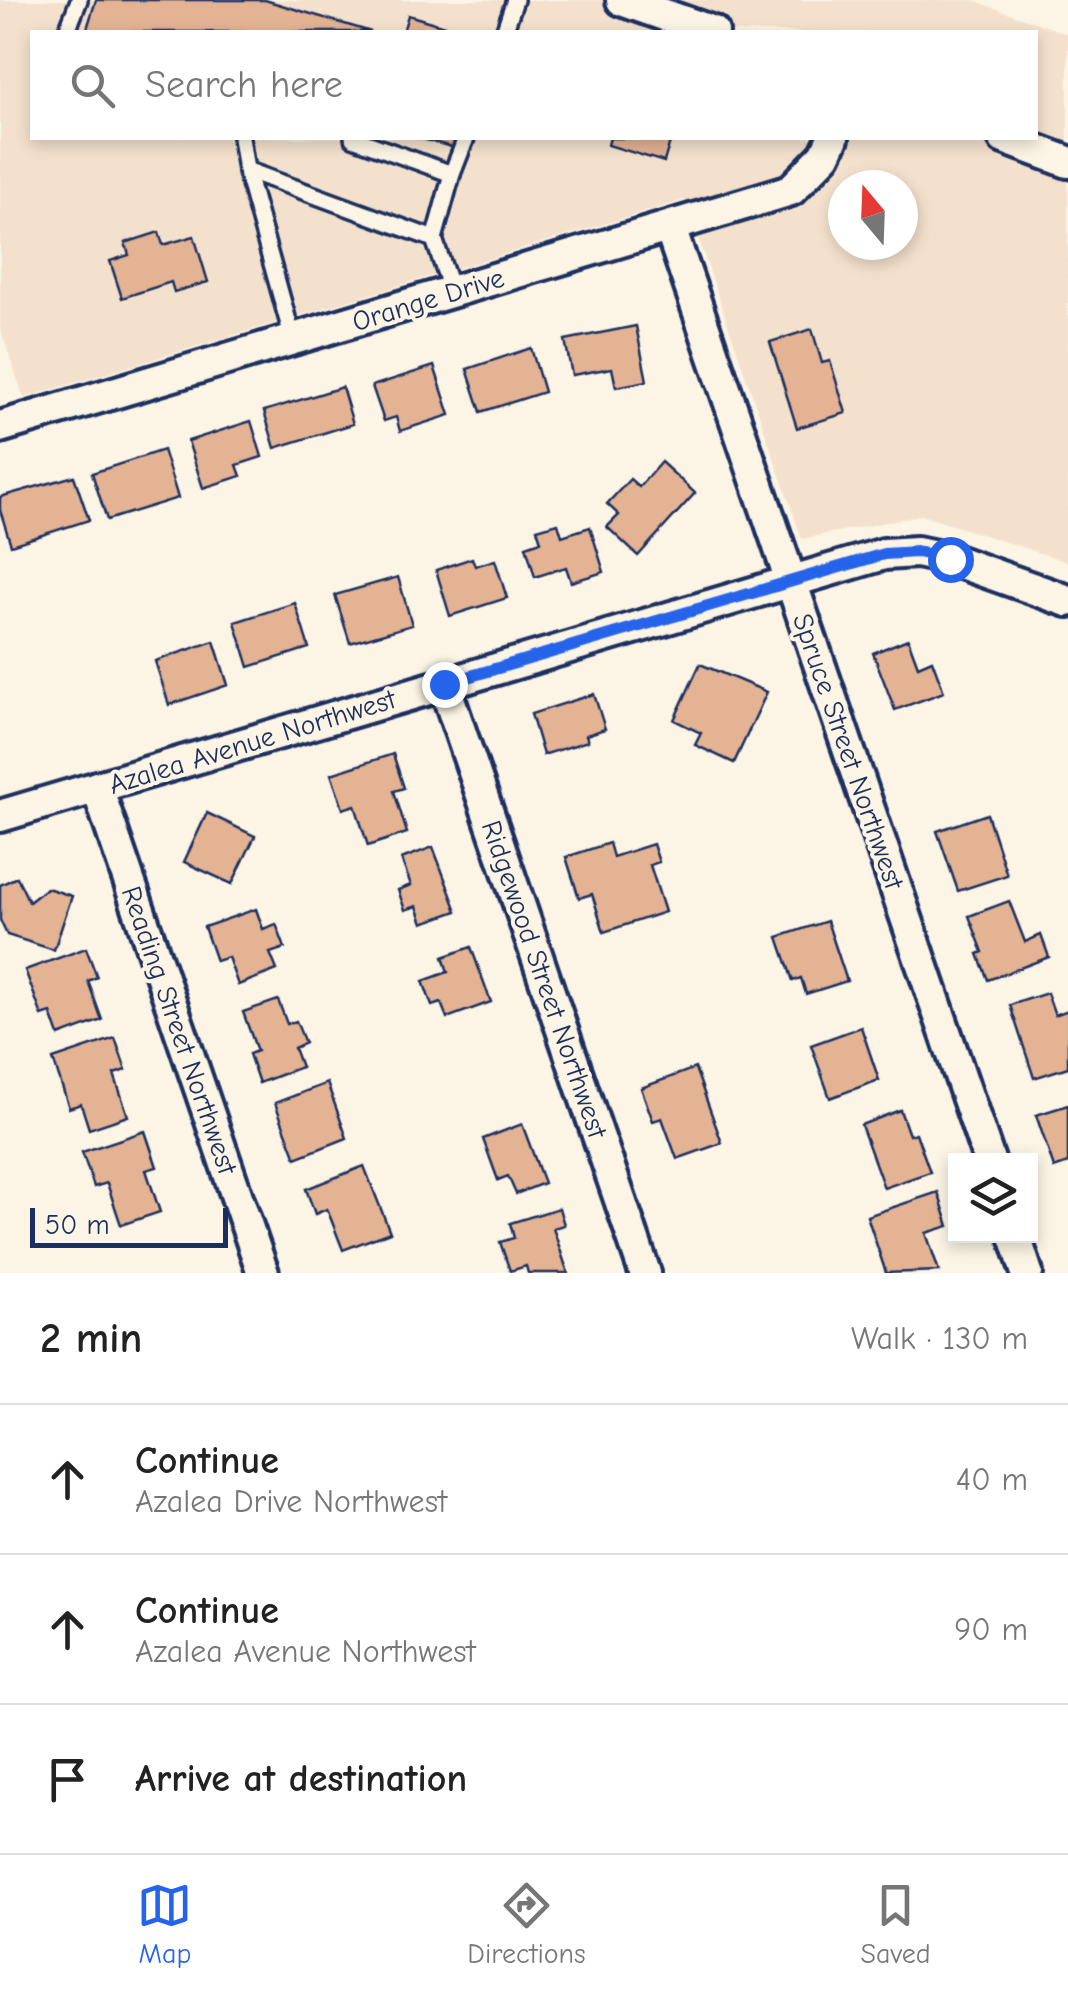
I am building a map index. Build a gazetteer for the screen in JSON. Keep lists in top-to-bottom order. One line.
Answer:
{"streets":{"street":["Orange Drive","Azalea Avenue Northwest","Spruce Street Northwest","Ridgewood Street Northwest","Reading Street Northwest"]},"crossings":[["Orange Drive","Spruce Street Northwest"],["Azalea Avenue Northwest","Spruce Street Northwest"],["Azalea Avenue Northwest","Ridgewood Street Northwest"],["Azalea Avenue Northwest","Reading Street Northwest"]],"scale_bar":"50 m","north":"top","page":{"search":"Search here","scale":"50 m","heading":["2 min","Walk · 130 m"],"list":[["Continue","Azalea Drive Northwest","40 m"],["Continue","Azalea Avenue Northwest","90 m"],"Arrive at destination"],"nav":["Map","Directions","Saved"]}}
